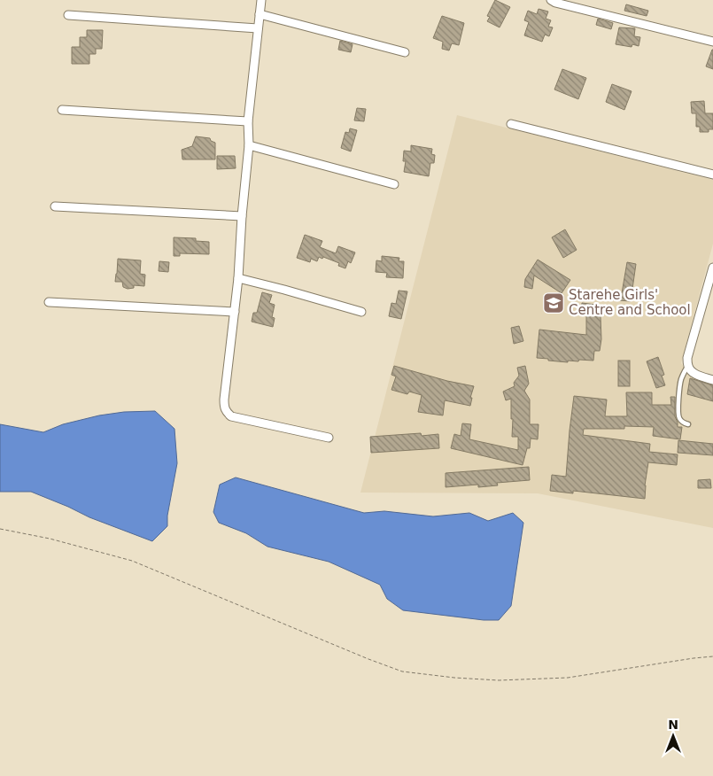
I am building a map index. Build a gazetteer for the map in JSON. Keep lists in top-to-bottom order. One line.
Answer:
{"places":{"school or university":["Starehe Girls' Centre and School"]},"north":"top"}
